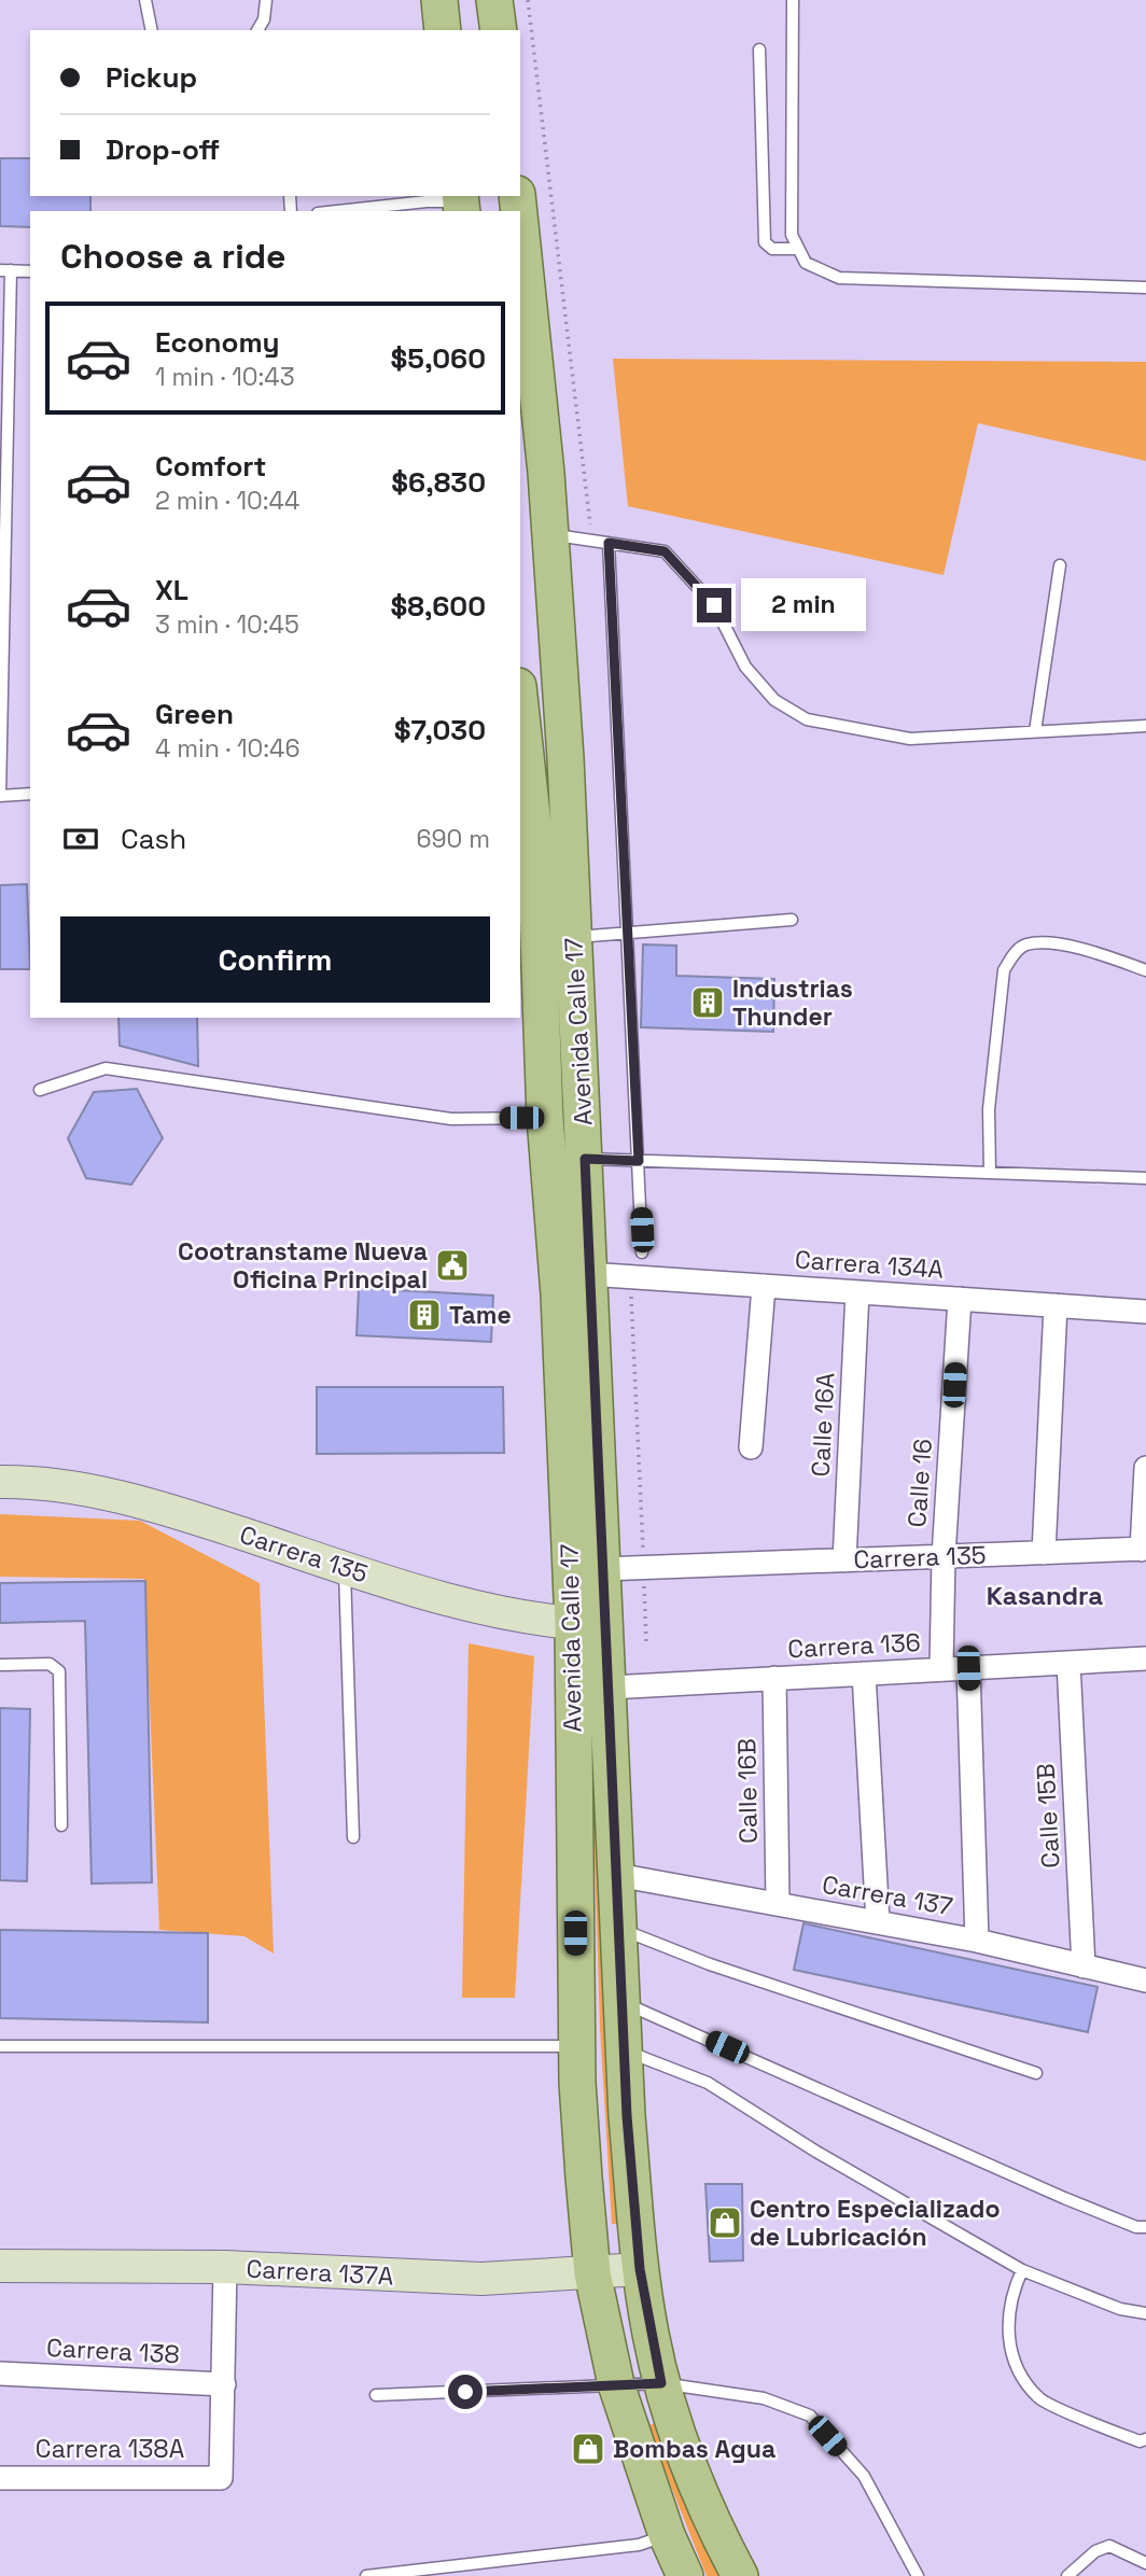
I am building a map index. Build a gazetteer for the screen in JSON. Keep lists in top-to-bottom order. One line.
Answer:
{"streets":{"main road":["Avenida Calle 17"],"street":["Carrera 134A","Calle 16A","Calle 16","Carrera 135","Carrera 136","Calle 16B","Calle 15B","Carrera 137","Carrera 137A","Carrera 138","Carrera 138A"]},"crossings":[["Avenida Calle 17","Carrera 134A"],["Avenida Calle 17","Carrera 135"],["Avenida Calle 17","Carrera 136"],["Avenida Calle 17","Carrera 137"],["Avenida Calle 17","Carrera 137A"],["Carrera 134A","Calle 16A"],["Carrera 134A","Calle 16"],["Calle 16A","Carrera 135"],["Calle 16","Carrera 135"],["Calle 16","Carrera 136"],["Carrera 136","Calle 16B"],["Carrera 136","Calle 15B"],["Calle 16B","Carrera 137"],["Calle 15B","Carrera 137"],["Carrera 138","Carrera 138A"]],"districts":["Kasandra"],"places":{"building":["Industrias Thunder","Tame"],"public building":["Cootranstame Nueva Oficina Principal"],"shop":["Centro Especializado de Lubricación","Bombas Agua"]},"page":{"banner":["Pickup","Drop-off"],"heading":"Choose a ride","list":[{"name":"Economy","note":"1 min · 10:43","value":"$5,060"},{"name":"Comfort","note":"2 min · 10:44","value":"$6,830"},{"name":"XL","note":"3 min · 10:45","value":"$8,600"},{"name":"Green","note":"4 min · 10:46","value":"$7,030"}],"bubble":"2 min","pay":["Cash","690 m"],"buttons":"Confirm"}}
